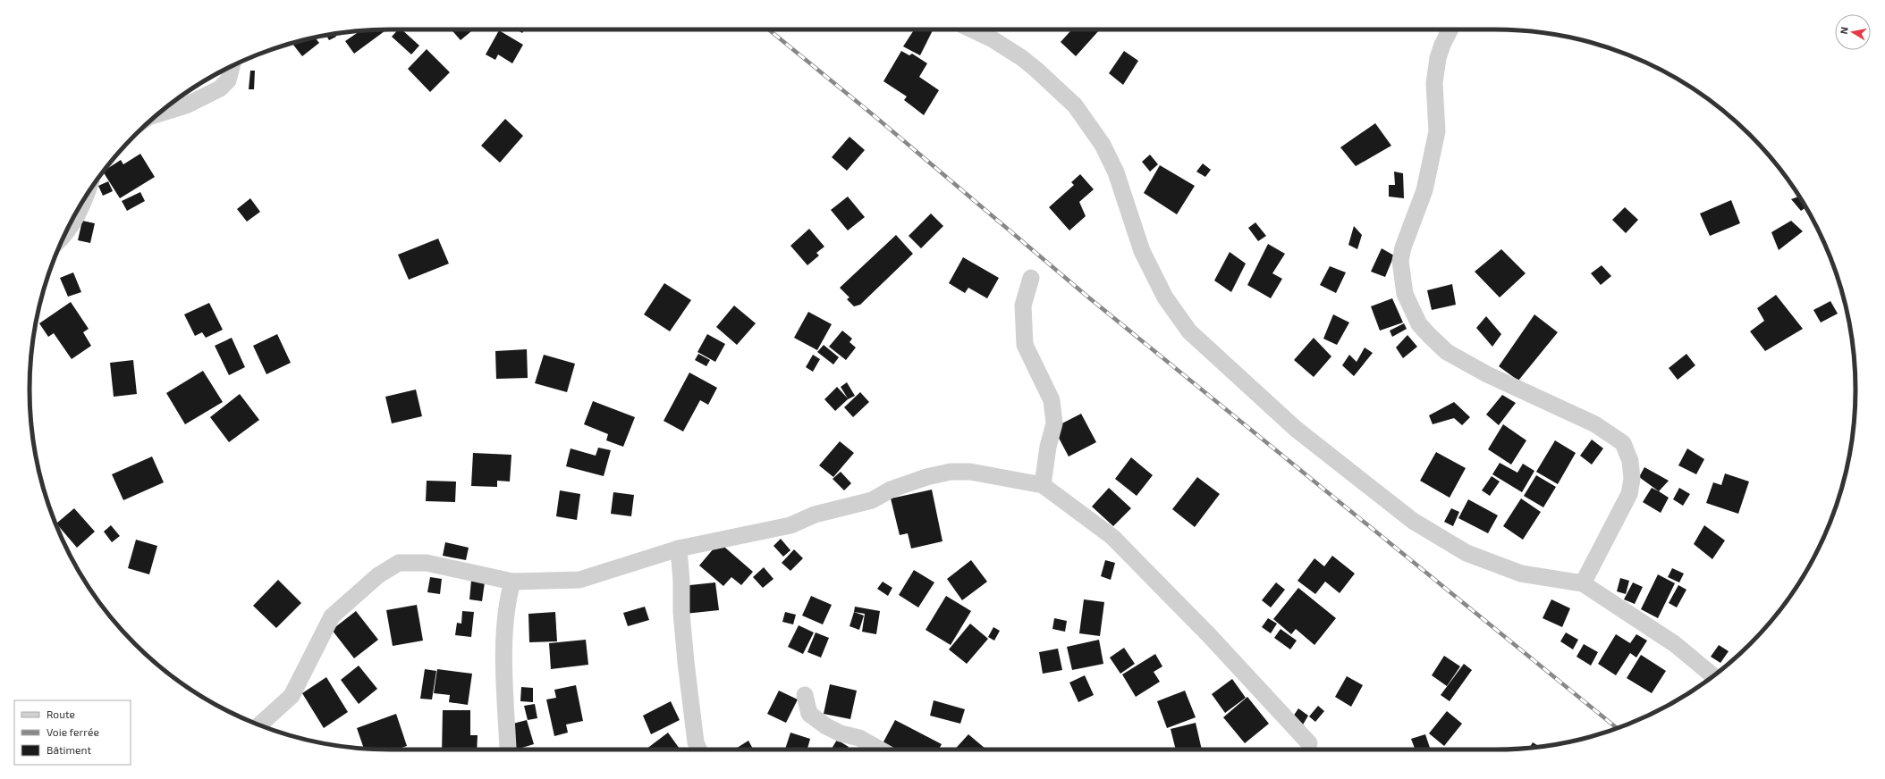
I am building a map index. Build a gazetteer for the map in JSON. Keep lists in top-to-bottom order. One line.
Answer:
{"legend":["Route","Voie ferrée","Bâtiment"],"north":"left"}
